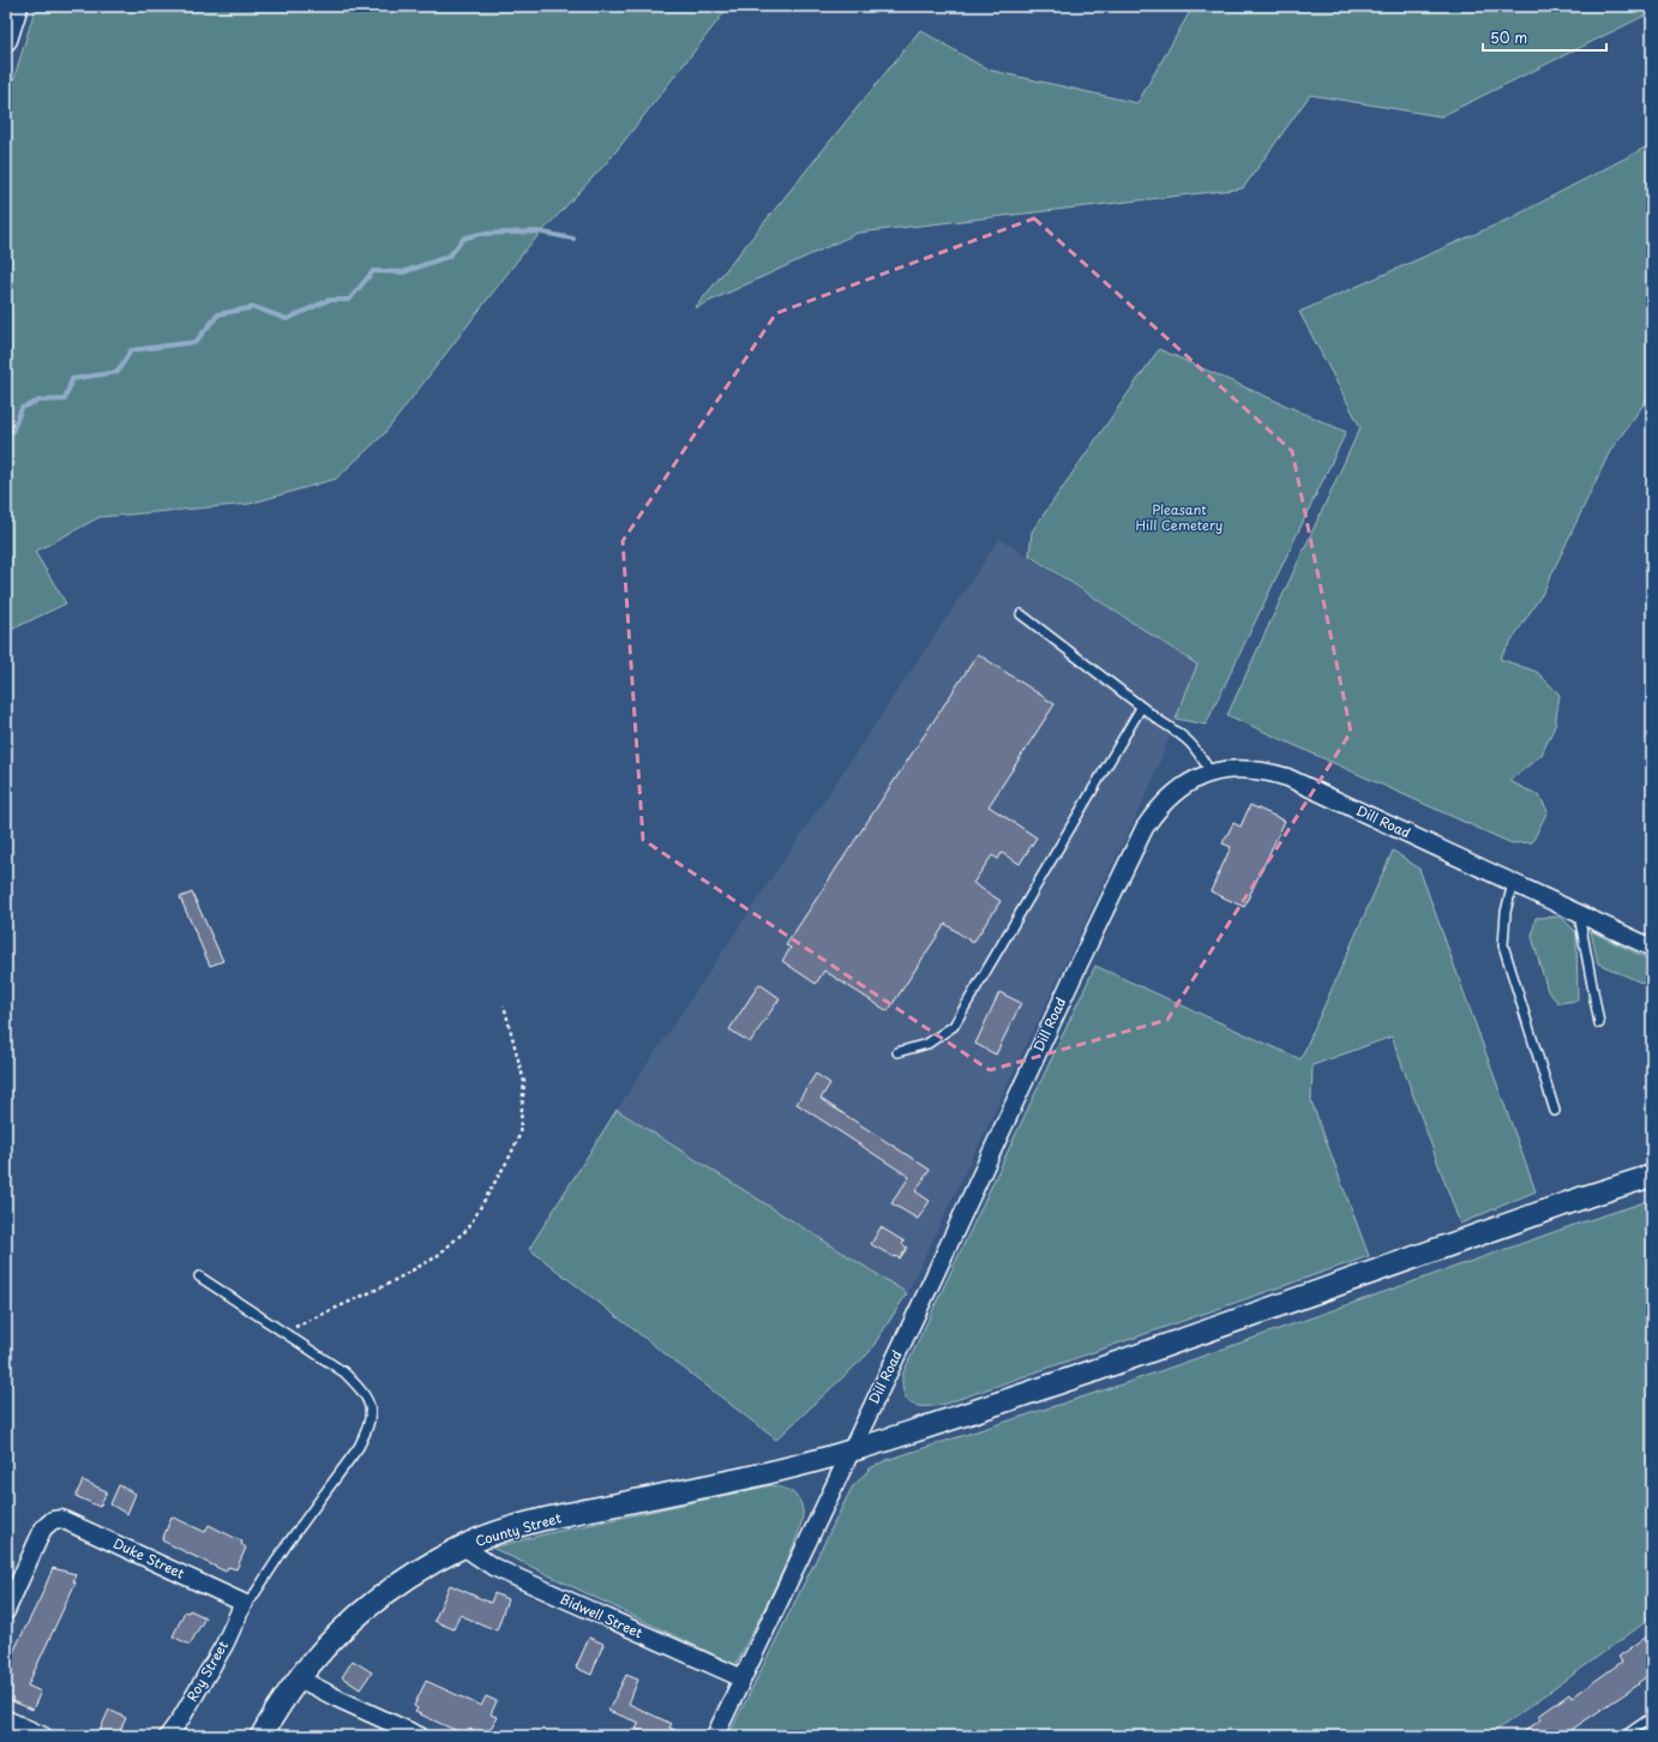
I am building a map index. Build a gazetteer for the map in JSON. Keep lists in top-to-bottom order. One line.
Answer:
{"streets":{"street":["Dill Road","County Street","Duke Street","Bidwell Street","Roy Street"]},"crossings":[["Dill Road","County Street"],["Dill Road","Bidwell Street"],["County Street","Bidwell Street"],["Duke Street","Roy Street"]],"parks":["Pleasant Hill Cemetery"],"scale_bar":"50 m"}
